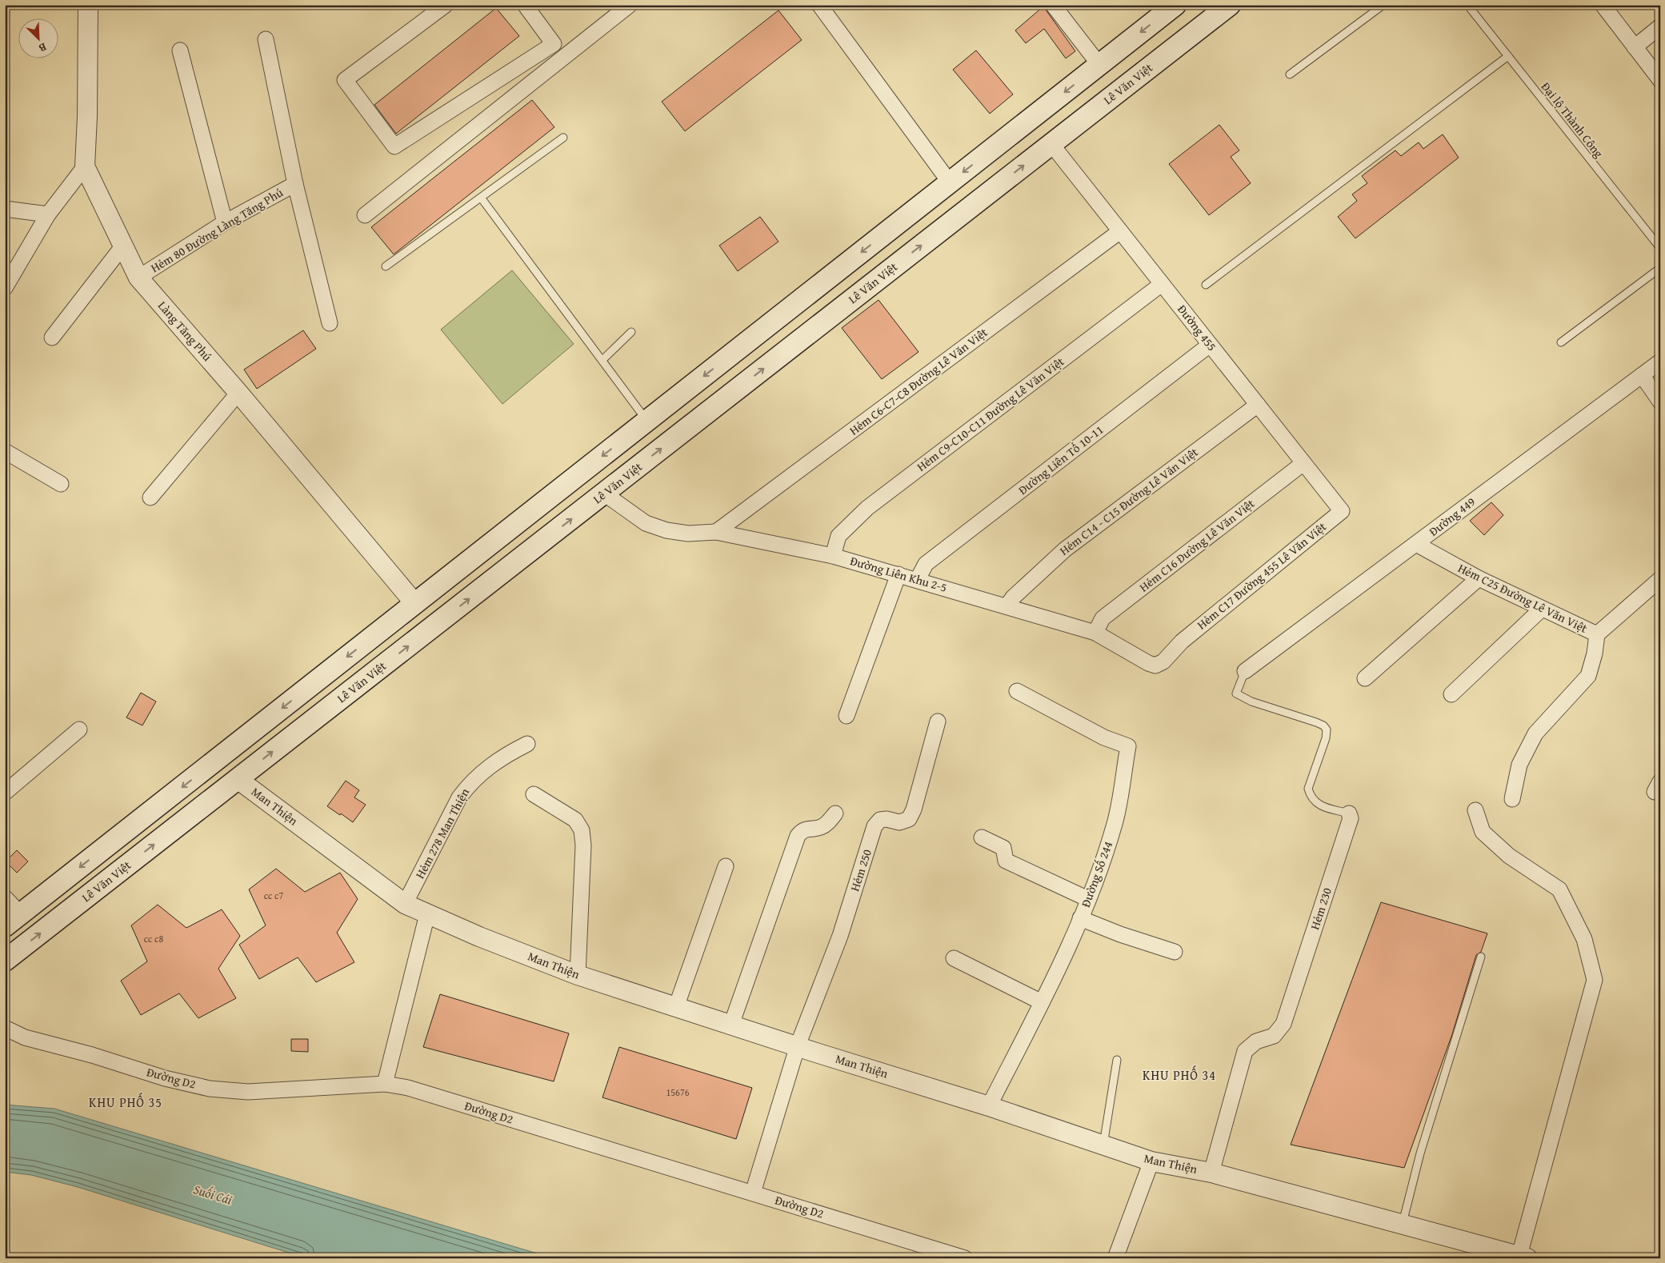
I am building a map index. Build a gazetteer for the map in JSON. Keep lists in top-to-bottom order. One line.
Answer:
{"streets":{"main road":["Lê Văn Việt"],"street":["Hẻm 80 Đường Làng Tăng Phú","Đường 455","Làng Tăng Phú","Hẻm C6-C7-C8 Đường Lê Văn Việt","Hẻm C9-C10-C11 Đường Lê Văn Việt","Đường Liên Tổ 10-11","Hẻm C14 - C15 Đường Lê Văn Việt","Đường 449","Hẻm C16 Đường Lê Văn Việt","Đường Liên Khu 2-5","Hẻm C17 Đường 455 Lê Văn Việt","Hẻm C25 Đường Lê Văn Việt","Man Thiện","Hẻm 278 Man Thiện","Hẻm 250","Đường Số 244","Hẻm 230","Đường D2"],"lane":["Đại lộ Thành Công"]},"crossings":[["Lê Văn Việt","Đường 455"],["Lê Văn Việt","Đường Liên Khu 2-5"],["Lê Văn Việt","Man Thiện"],["Hẻm 80 Đường Làng Tăng Phú","Làng Tăng Phú"],["Đường 455","Hẻm C6-C7-C8 Đường Lê Văn Việt"],["Đường 455","Hẻm C9-C10-C11 Đường Lê Văn Việt"],["Đường 455","Đường Liên Tổ 10-11"],["Đường 455","Hẻm C14 - C15 Đường Lê Văn Việt"],["Đường 455","Hẻm C16 Đường Lê Văn Việt"],["Đường 455","Hẻm C17 Đường 455 Lê Văn Việt"],["Hẻm C6-C7-C8 Đường Lê Văn Việt","Đường Liên Khu 2-5"],["Hẻm C9-C10-C11 Đường Lê Văn Việt","Đường Liên Khu 2-5"],["Đường Liên Tổ 10-11","Đường Liên Khu 2-5"],["Hẻm C14 - C15 Đường Lê Văn Việt","Đường Liên Khu 2-5"],["Đường 449","Hẻm C25 Đường Lê Văn Việt"],["Đường 449","Hẻm 230"],["Hẻm C16 Đường Lê Văn Việt","Đường Liên Khu 2-5"],["Đường Liên Khu 2-5","Hẻm C17 Đường 455 Lê Văn Việt"],["Man Thiện","Hẻm 278 Man Thiện"],["Man Thiện","Hẻm 250"],["Man Thiện","Đường Số 244"],["Man Thiện","Hẻm 230"]],"districts":["KHU PHỐ 34","KHU PHỐ 35"],"water":["Suối Cái"],"house_numbers":["cc c7","cc c8","15676"],"north":"bottom right"}
